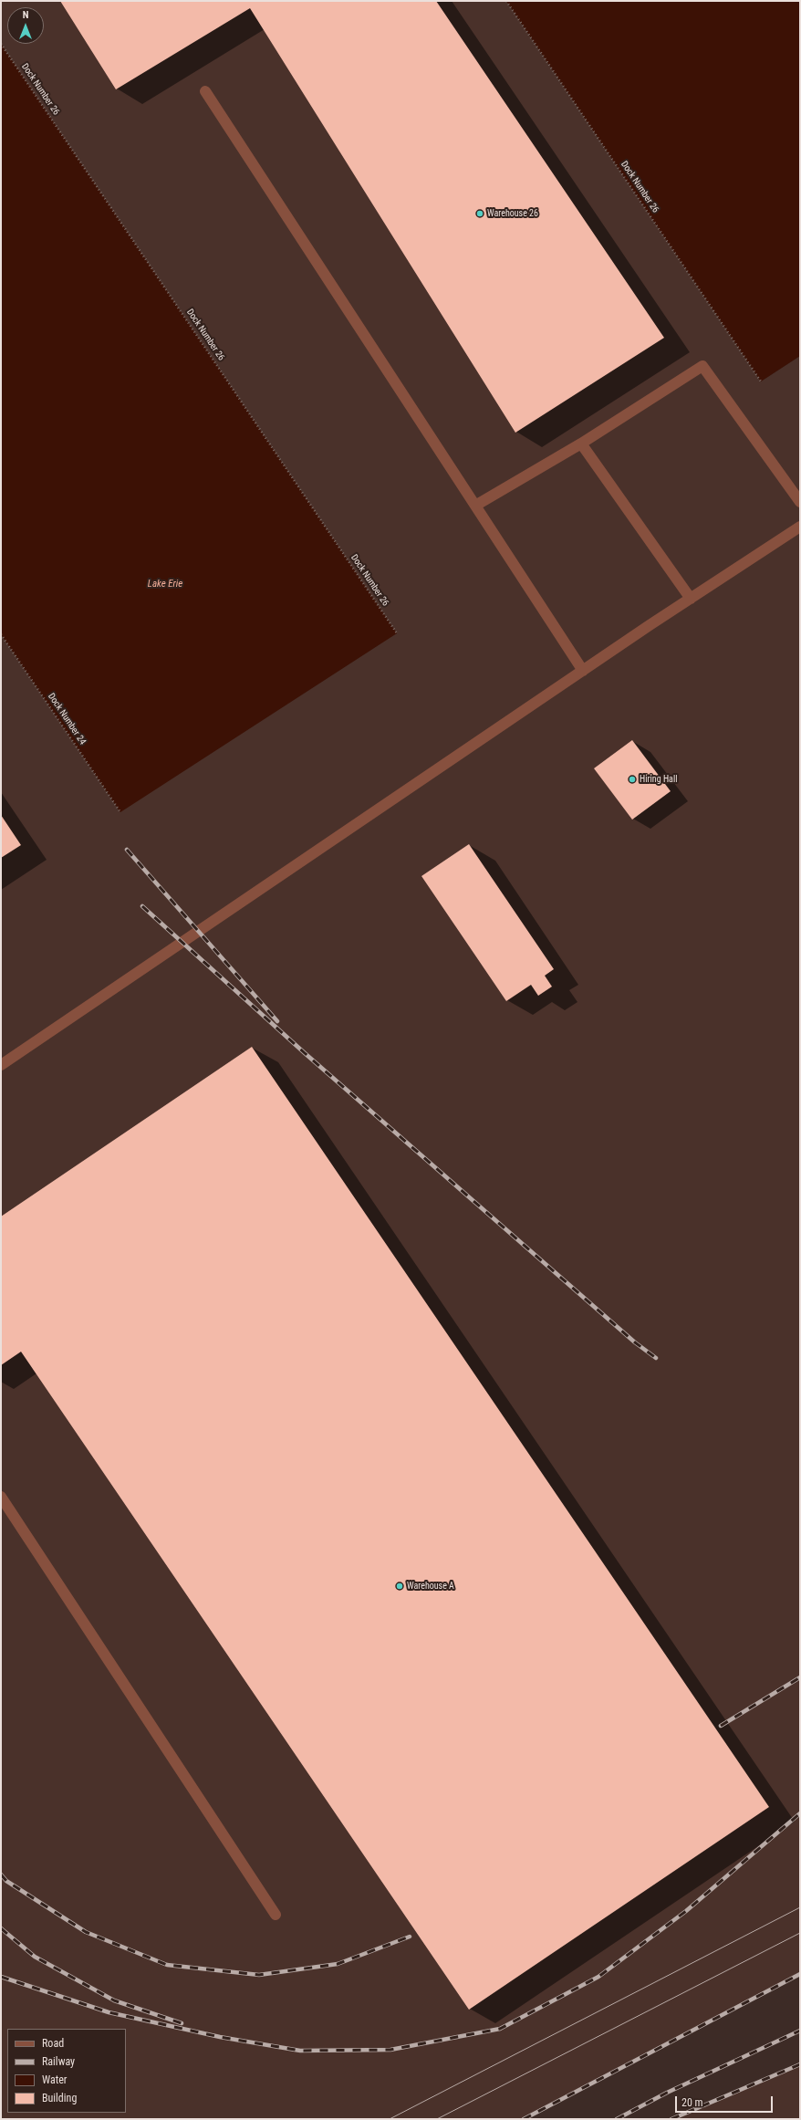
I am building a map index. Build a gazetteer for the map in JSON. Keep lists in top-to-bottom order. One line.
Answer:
{"streets":{"path":["Dock Number 26","Dock Number 24"]},"water":["Lake Erie"],"places":["Warehouse 26","Hiring Hall","Warehouse A"],"legend":["Road","Railway","Water","Building"],"scale_bar":"20 m","north":"top"}
